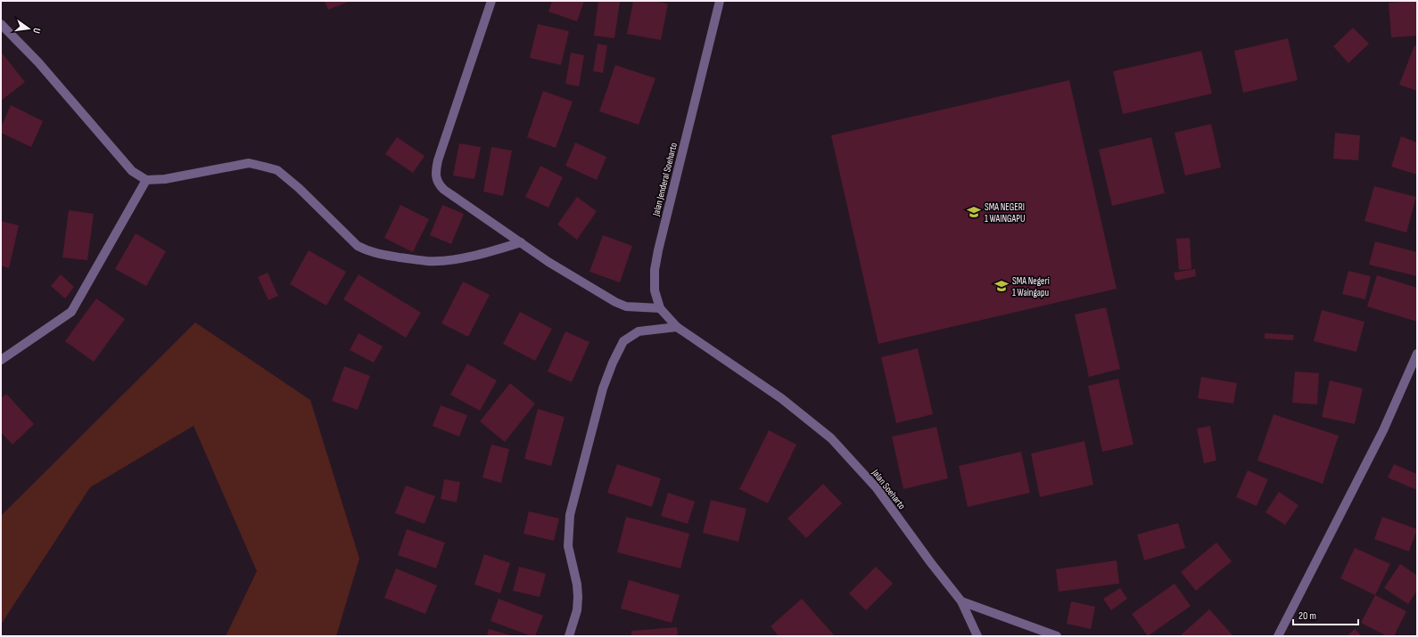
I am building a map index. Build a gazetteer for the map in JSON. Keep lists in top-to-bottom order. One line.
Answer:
{"streets":{"street":["Jalan Jenderal Soeharto","Jalan Soeharto"]},"crossings":[["Jalan Jenderal Soeharto","Jalan Soeharto"]],"places":{"school or university":["SMA NEGERI 1 WAINGAPU","SMA Negeri 1 Waingapu"]},"scale_bar":"20 m","north":"right"}
